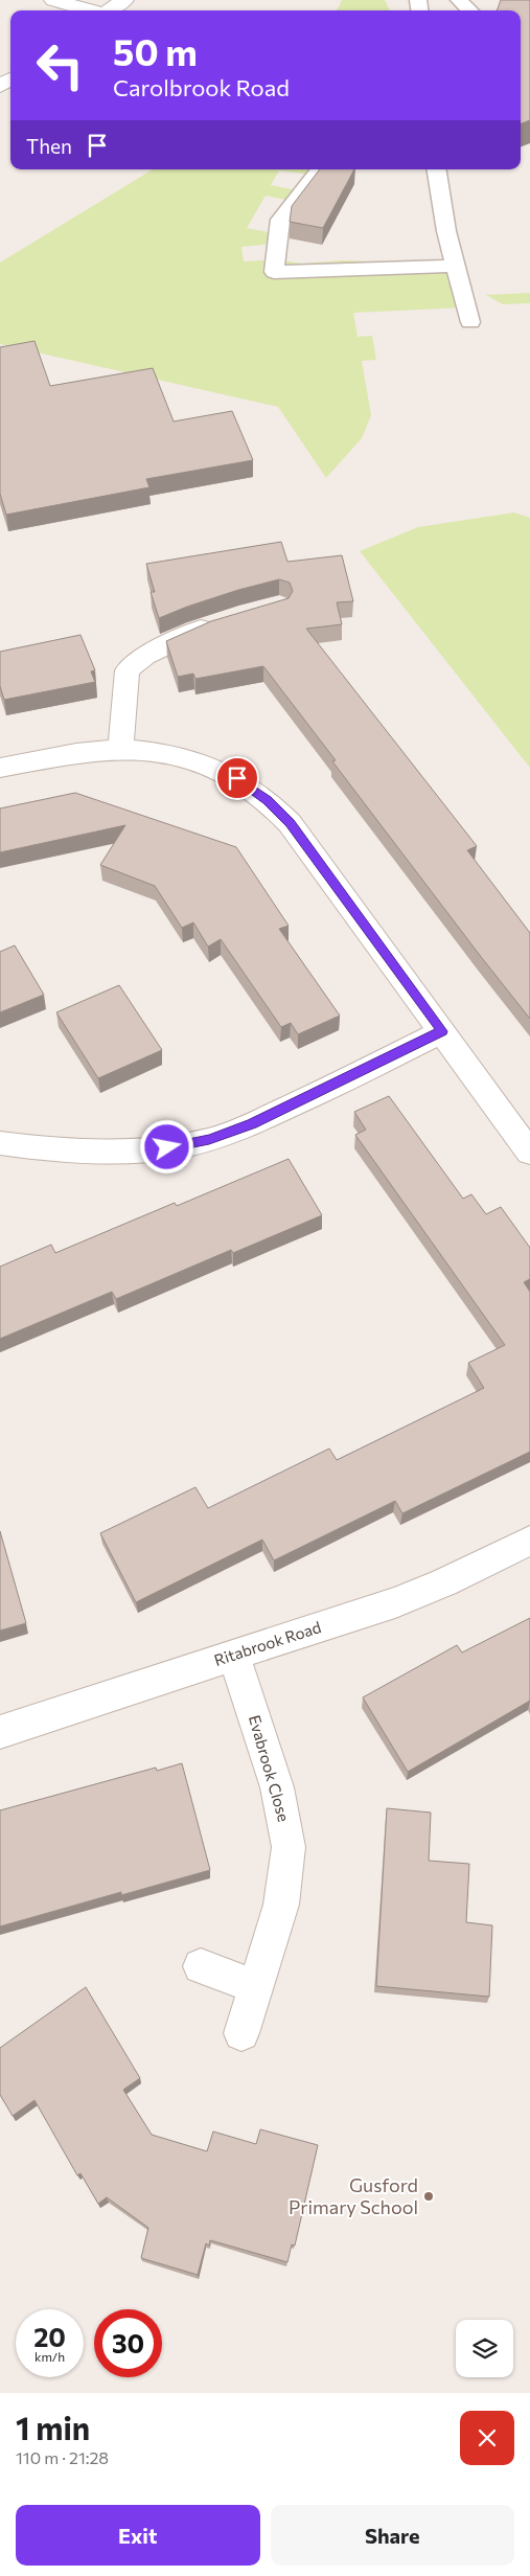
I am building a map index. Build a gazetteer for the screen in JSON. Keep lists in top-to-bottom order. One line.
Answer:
{"streets":{"street":["Ritabrook Road","Evabrook Close"]},"crossings":[["Ritabrook Road","Evabrook Close"]],"places":["Gusford Primary School"],"page":{"turn":["50 m","Carolbrook Road"],"then":"Then","speed":"20 km/h","limit":"30","heading":["1 min","110 m · 21:28"],"buttons":["Exit","Share"]}}
